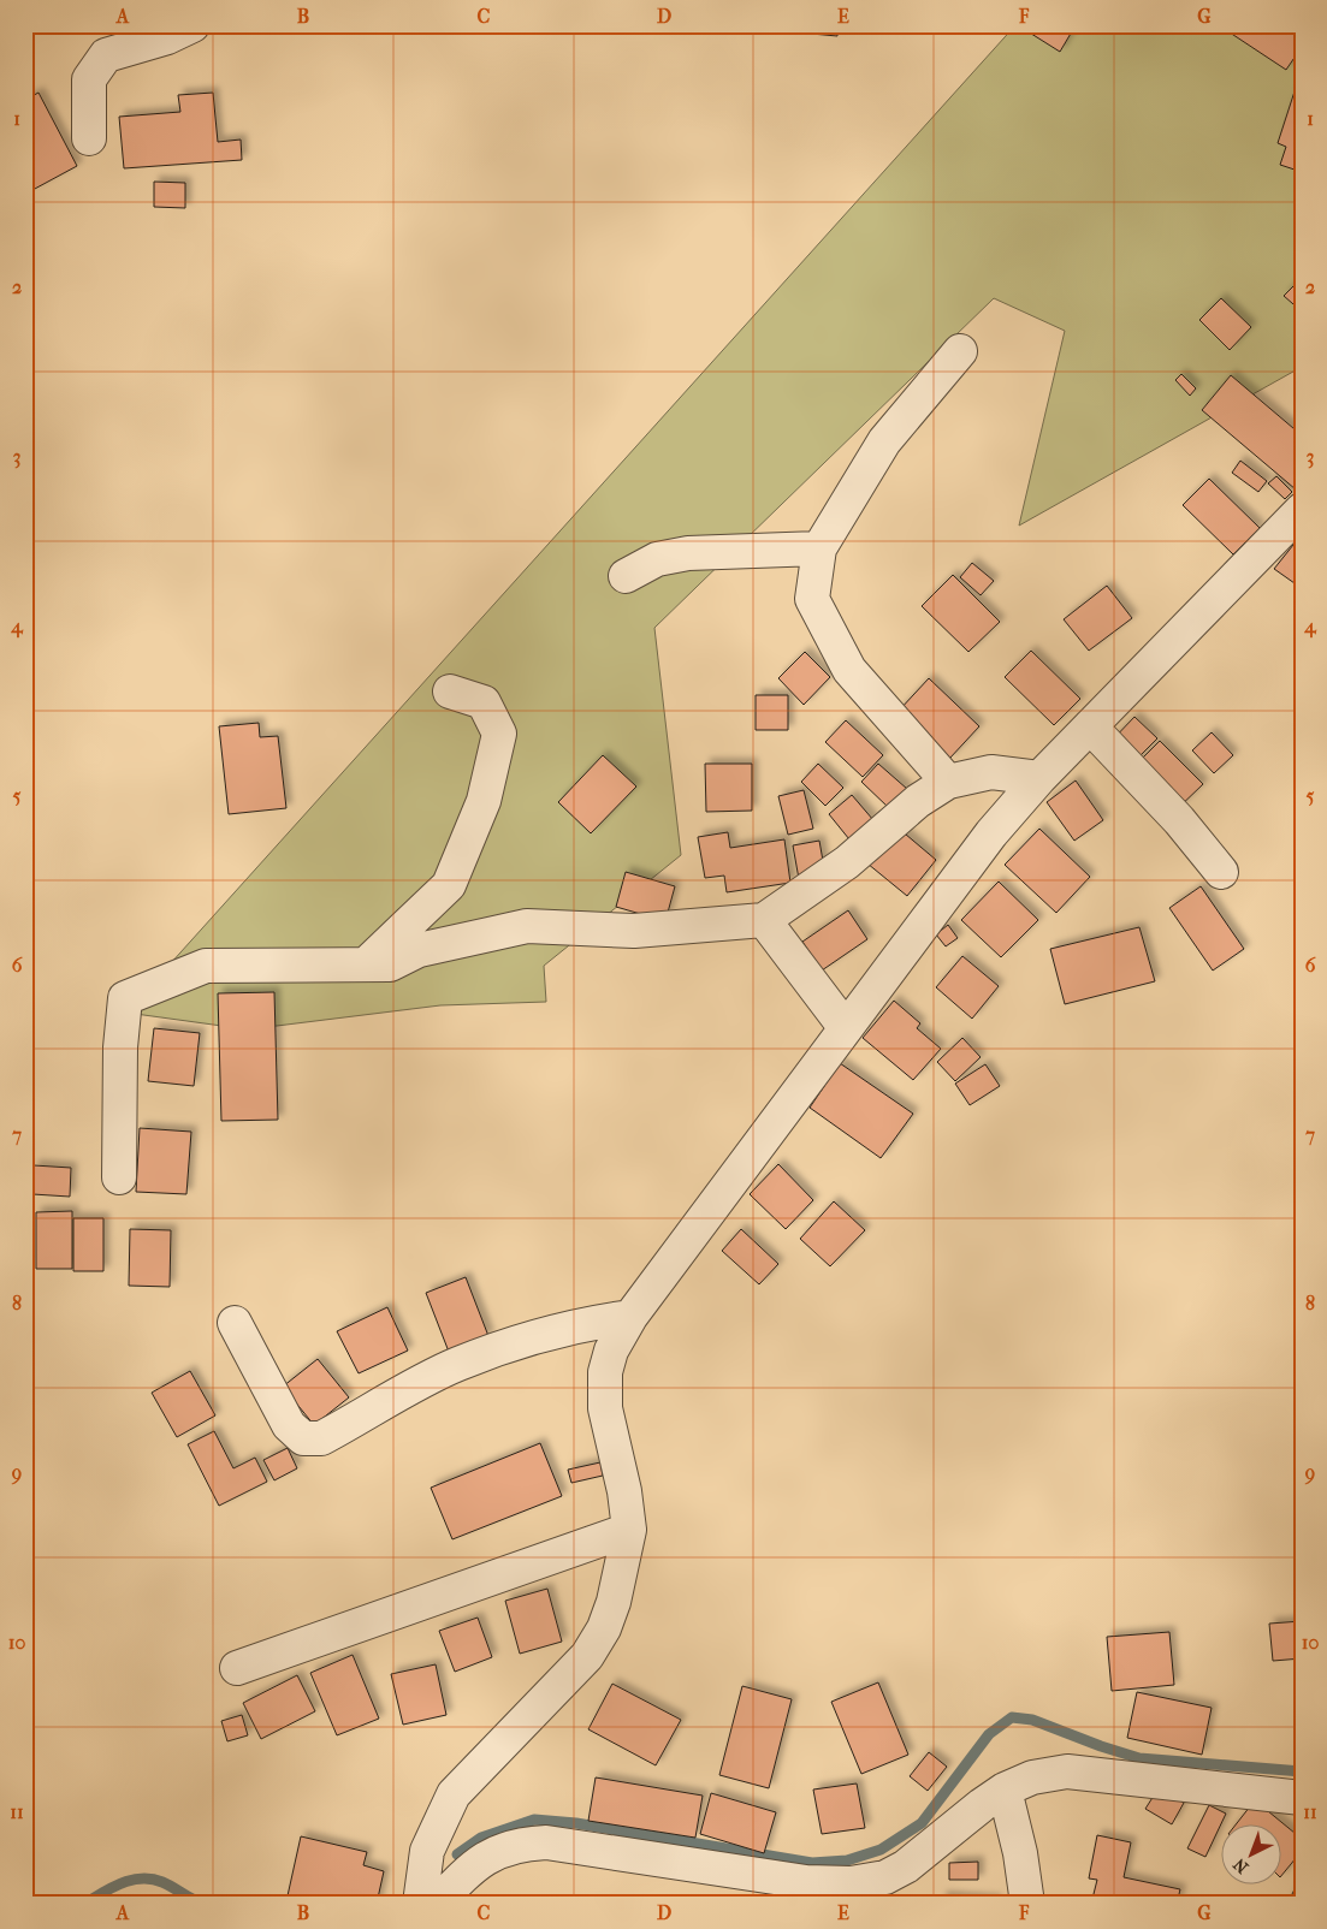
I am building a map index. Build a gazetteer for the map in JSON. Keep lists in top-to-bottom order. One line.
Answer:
{"north":"bottom left","grid":{"columns":["A","B","C","D","E","F","G"],"rows":["1","2","3","4","5","6","7","8","9","10","11"]}}
